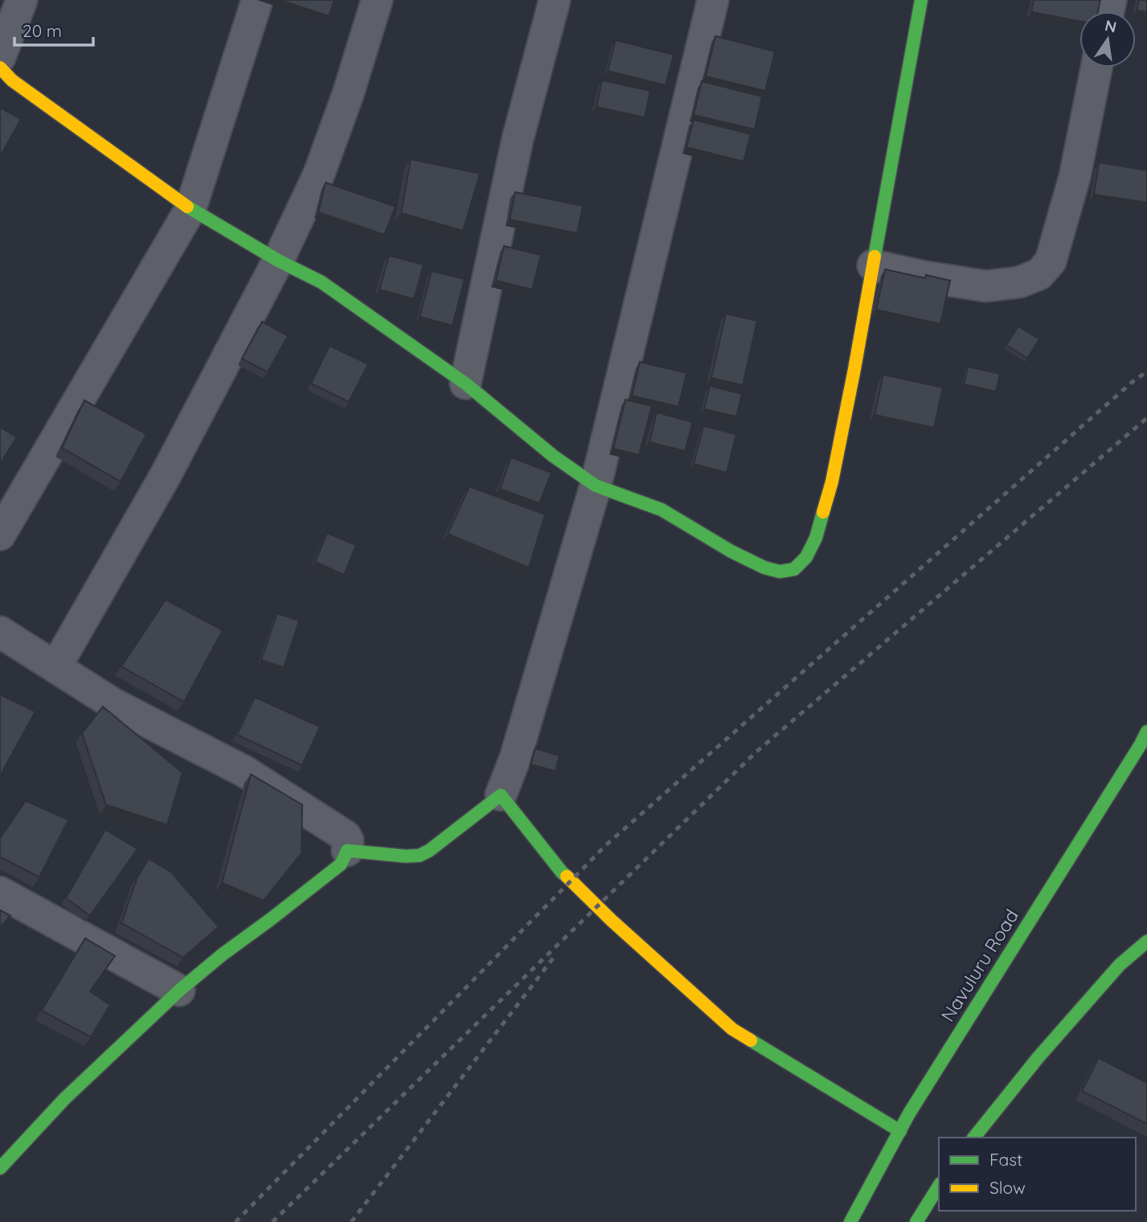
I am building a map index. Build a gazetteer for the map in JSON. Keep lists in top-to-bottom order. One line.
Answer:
{"streets":{"street":["Navuluru Road"]},"legend":["Fast","Slow"],"scale_bar":"20 m","north":"top"}
